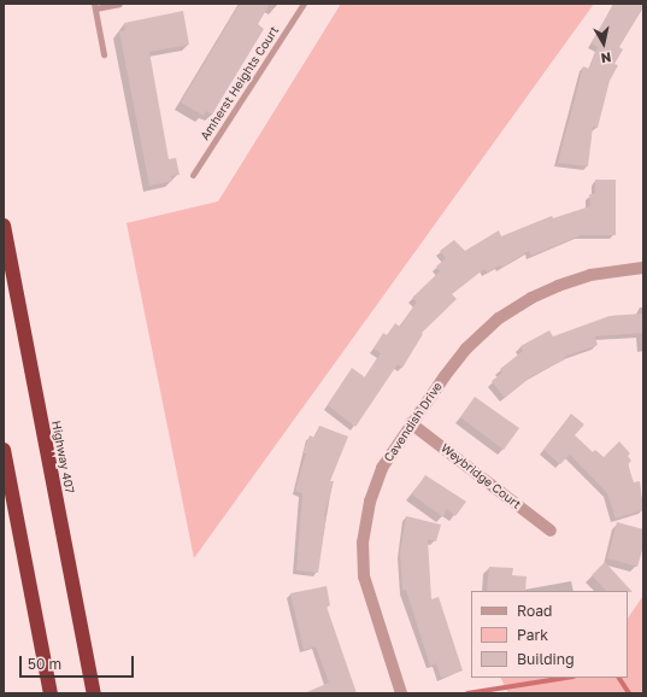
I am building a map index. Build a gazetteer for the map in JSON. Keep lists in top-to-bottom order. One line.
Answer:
{"streets":{"highway":["Highway 407"],"street":["Cavendish Drive","Weybridge Court"],"lane":["Amherst Heights Court"]},"crossings":[["Cavendish Drive","Weybridge Court"]],"legend":["Road","Park","Building"],"scale_bar":"50 m","north":"bottom"}
